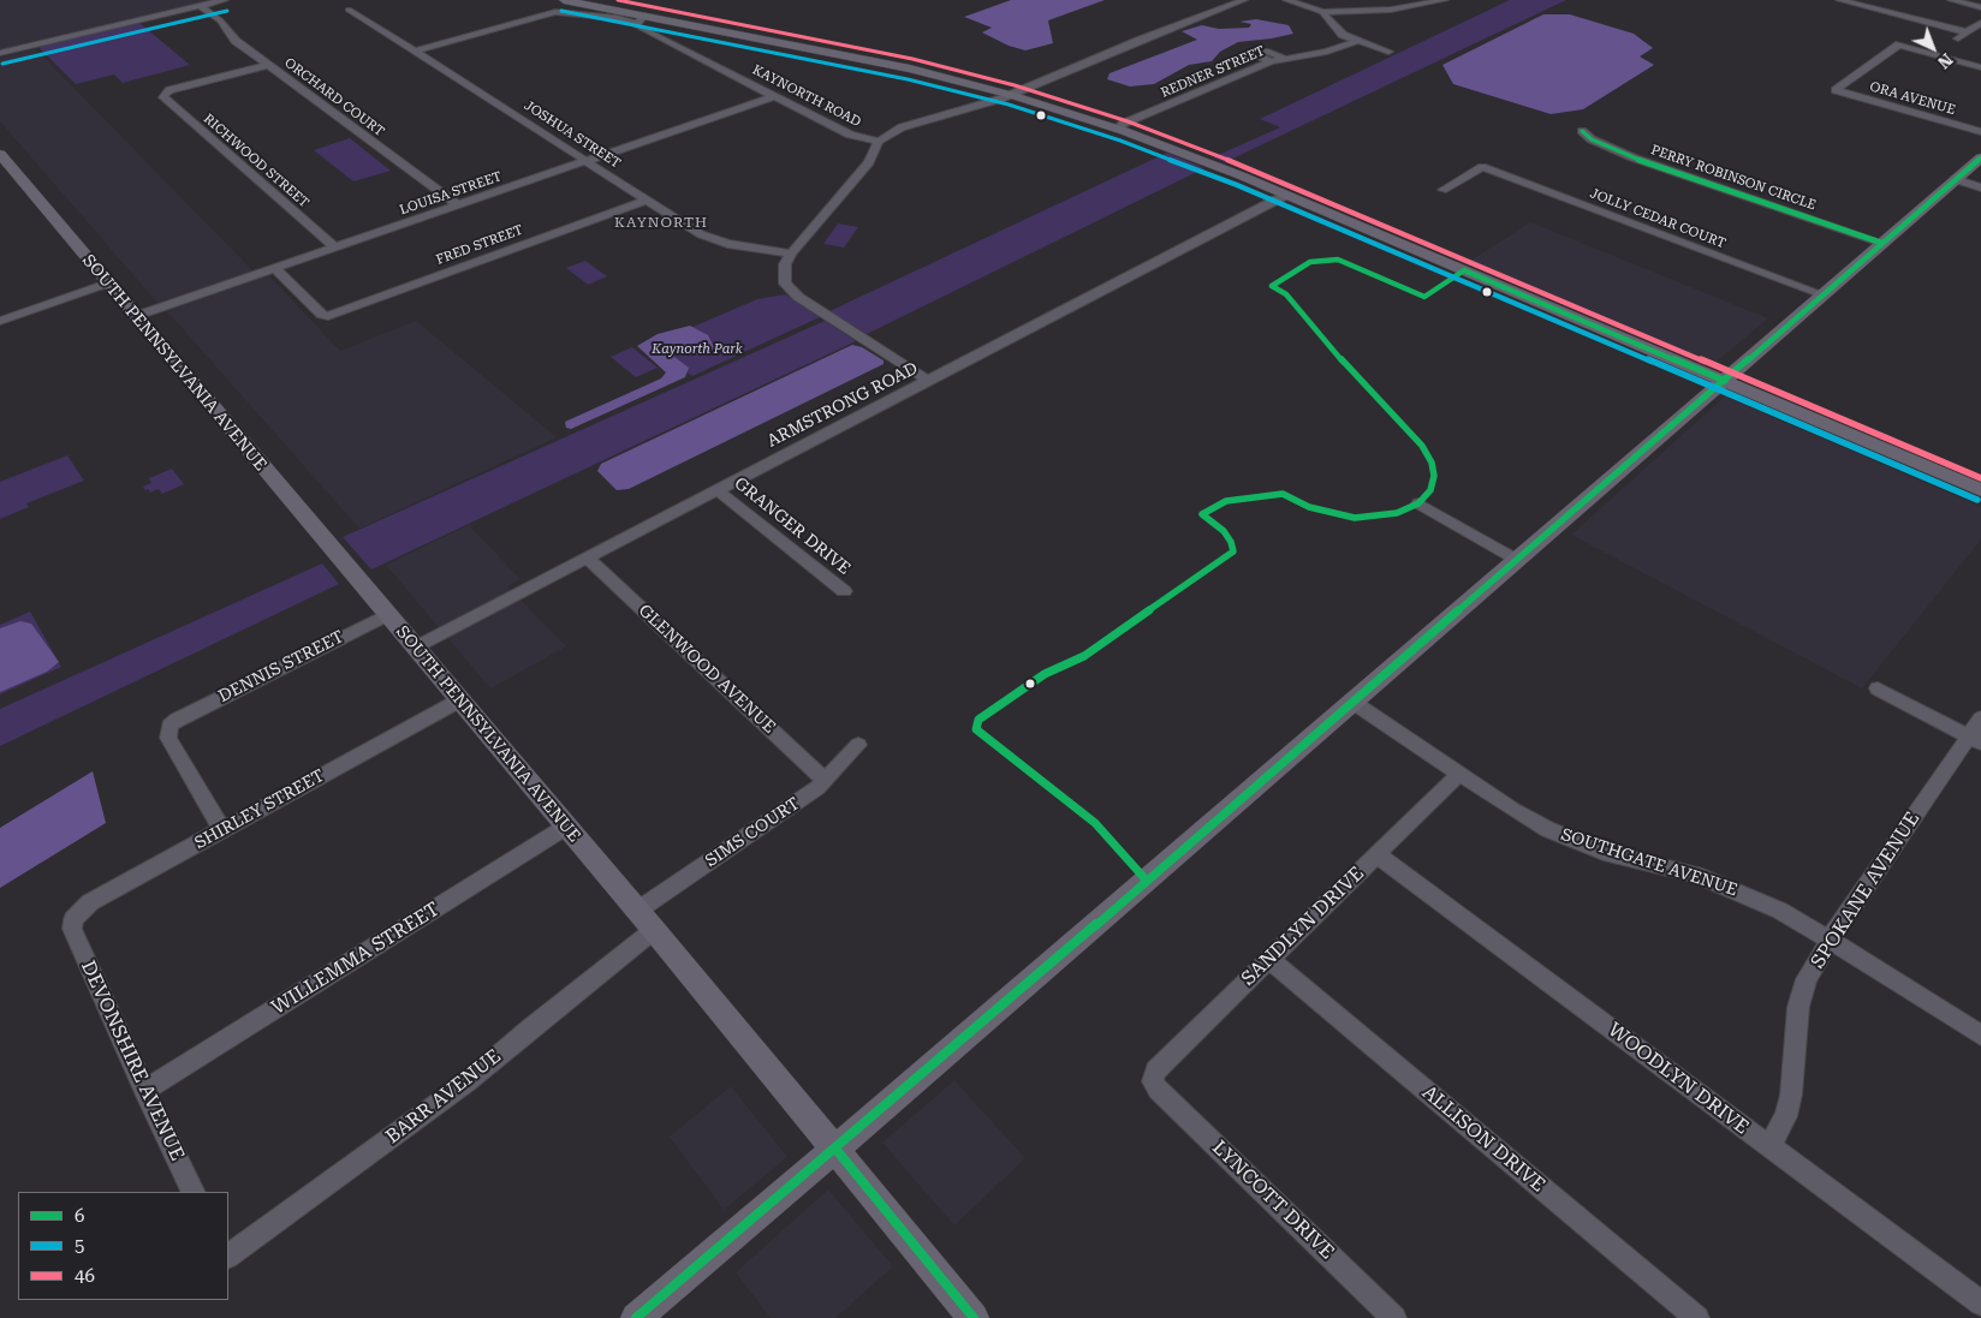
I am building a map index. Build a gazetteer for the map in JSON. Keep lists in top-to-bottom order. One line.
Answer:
{"streets":{"main road":["SOUTH PENNSYLVANIA AVENUE"],"street":["REDNER STREET","KAYNORTH ROAD","ORCHARD COURT","ORA AVENUE","JOSHUA STREET","RICHWOOD STREET","PERRY ROBINSON CIRCLE","LOUISA STREET","JOLLY CEDAR COURT","FRED STREET","ARMSTRONG ROAD","GRANGER DRIVE","DENNIS STREET","GLENWOOD AVENUE","SHIRLEY STREET","SIMS COURT","SOUTHGATE AVENUE","SPOKANE AVENUE","SANDLYN DRIVE","WILLEMMA STREET","DEVONSHIRE AVENUE","WOODLYN DRIVE","BARR AVENUE","ALLISON DRIVE","LYNCOTT DRIVE"]},"crossings":[["KAYNORTH ROAD","JOSHUA STREET"],["KAYNORTH ROAD","LOUISA STREET"],["ORCHARD COURT","RICHWOOD STREET"],["ORCHARD COURT","LOUISA STREET"],["JOSHUA STREET","LOUISA STREET"],["JOSHUA STREET","FRED STREET"],["RICHWOOD STREET","LOUISA STREET"],["LOUISA STREET","FRED STREET"],["LOUISA STREET","SOUTH PENNSYLVANIA AVENUE"],["SOUTH PENNSYLVANIA AVENUE","ARMSTRONG ROAD"],["SOUTH PENNSYLVANIA AVENUE","DENNIS STREET"],["SOUTH PENNSYLVANIA AVENUE","SHIRLEY STREET"],["SOUTH PENNSYLVANIA AVENUE","SIMS COURT"],["SOUTH PENNSYLVANIA AVENUE","WILLEMMA STREET"],["SOUTH PENNSYLVANIA AVENUE","BARR AVENUE"],["ARMSTRONG ROAD","GRANGER DRIVE"],["ARMSTRONG ROAD","GLENWOOD AVENUE"],["DENNIS STREET","SHIRLEY STREET"],["GLENWOOD AVENUE","SIMS COURT"],["SHIRLEY STREET","DEVONSHIRE AVENUE"],["SIMS COURT","BARR AVENUE"],["SOUTHGATE AVENUE","SPOKANE AVENUE"],["SOUTHGATE AVENUE","SANDLYN DRIVE"],["SPOKANE AVENUE","WOODLYN DRIVE"],["SANDLYN DRIVE","WOODLYN DRIVE"],["SANDLYN DRIVE","ALLISON DRIVE"],["SANDLYN DRIVE","LYNCOTT DRIVE"],["WILLEMMA STREET","DEVONSHIRE AVENUE"]],"districts":["KAYNORTH"],"parks":["Kaynorth Park"],"lines":["transit line 46","transit line 5","transit line 6"],"legend":["6","5","46"],"north":"bottom right"}
